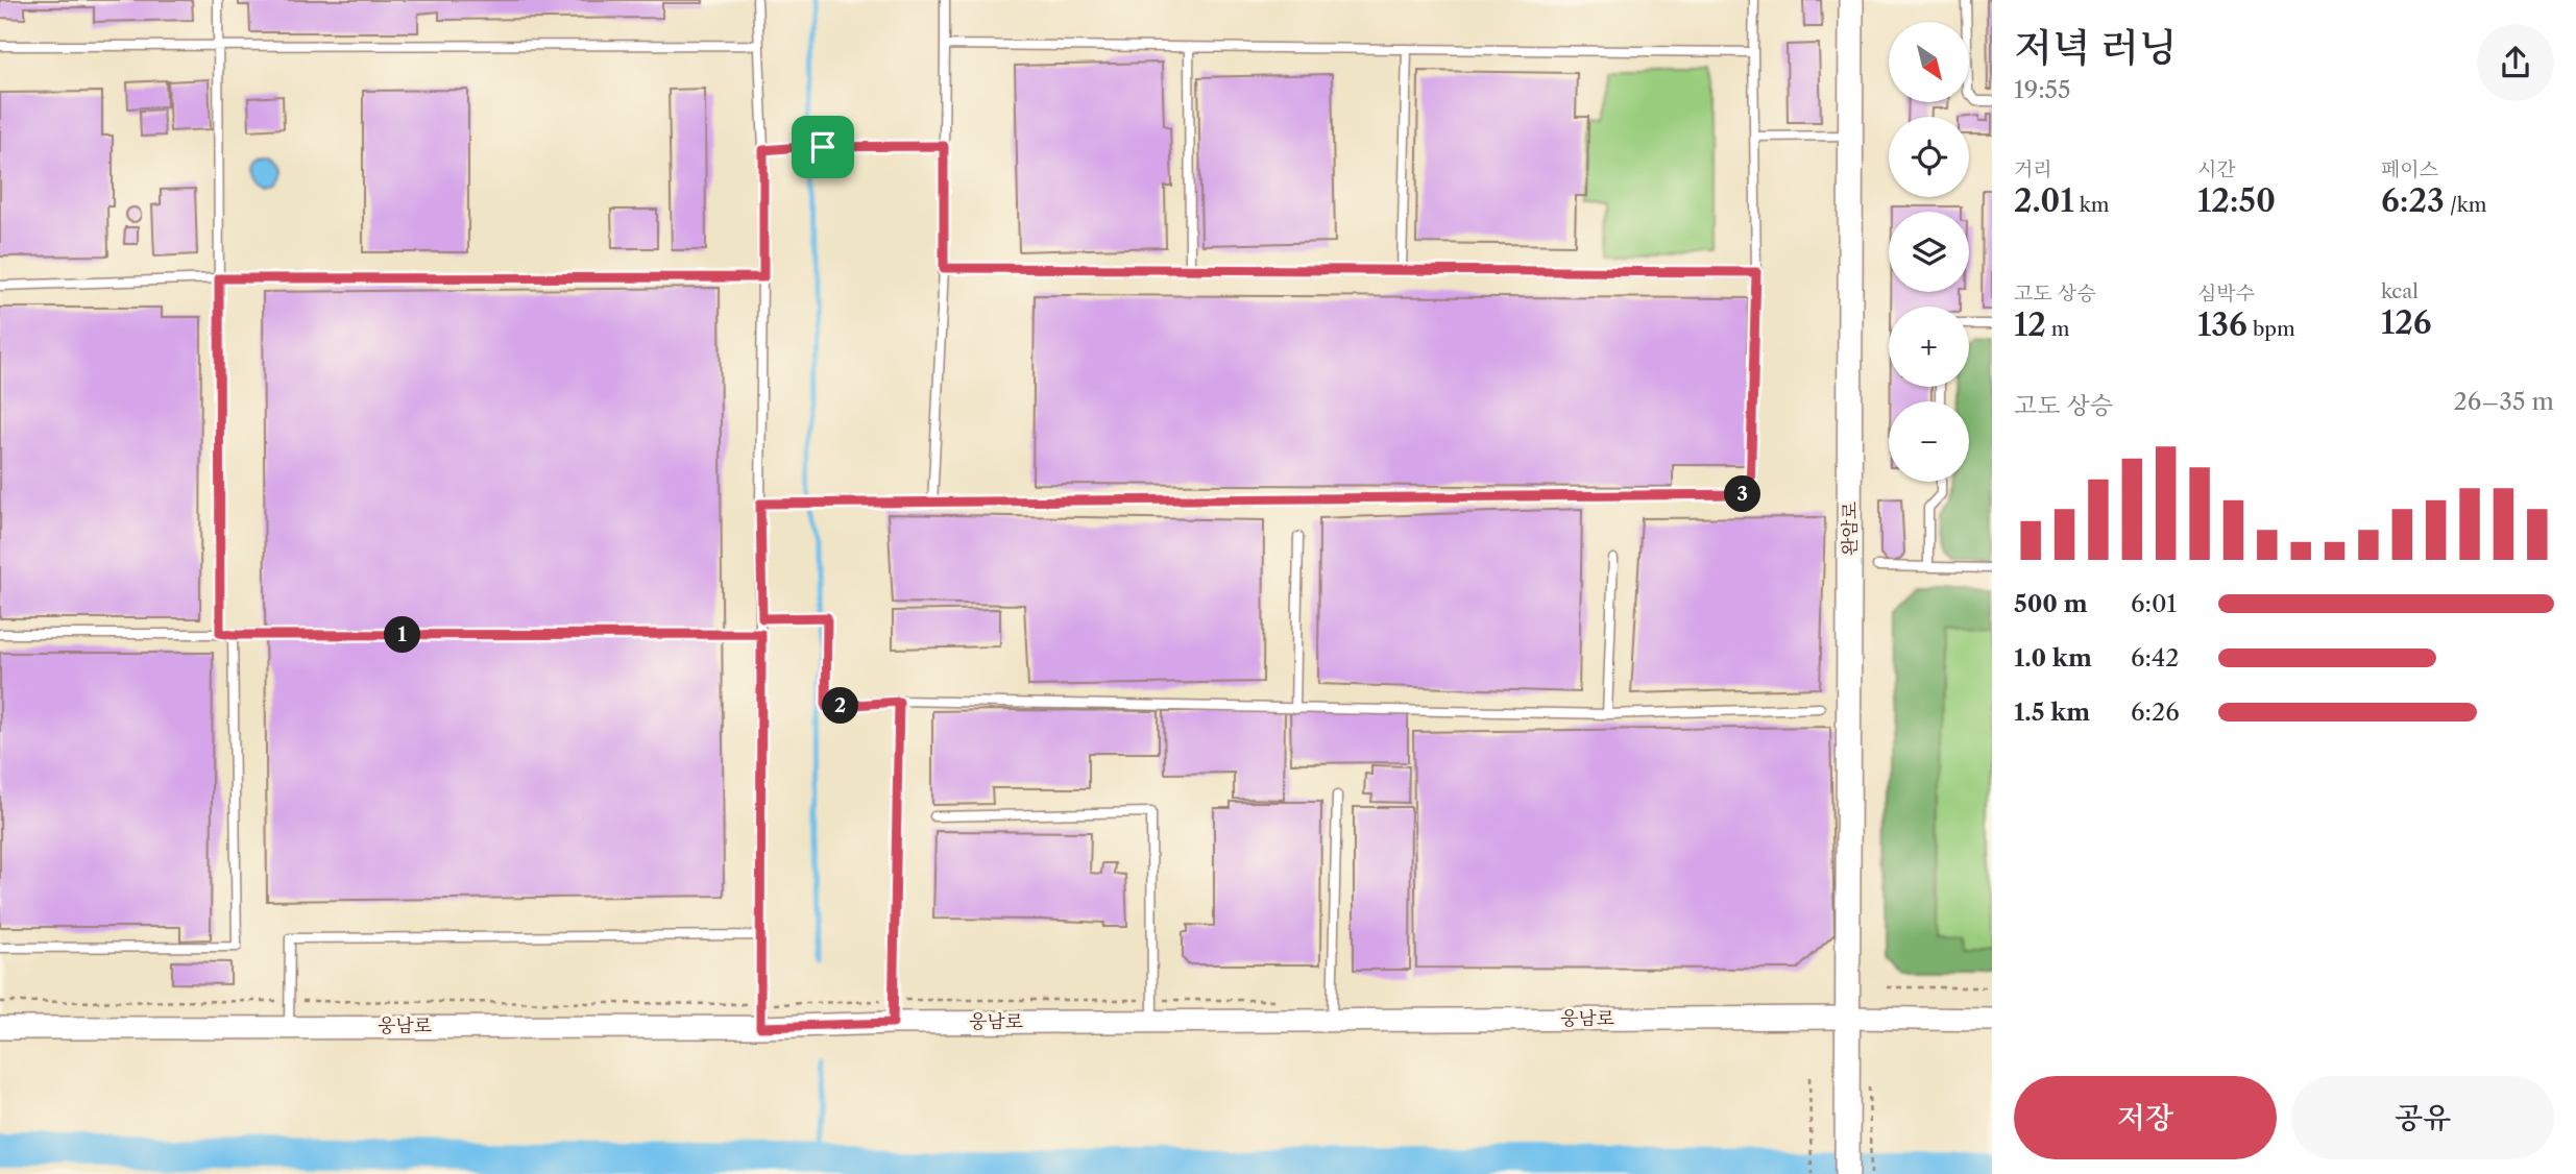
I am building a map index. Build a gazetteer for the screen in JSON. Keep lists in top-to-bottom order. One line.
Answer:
{"streets":{"main road":["완암로"],"street":["웅남로"]},"crossings":[["완암로","웅남로"]],"north":"bottom right","page":{"heading":["저녁 러닝","19:55"],"map_buttons":["+","−"],"stats":[["거리","2.01 km"],["시간","12:50"],["페이스","6:23 /km"],["고도 상승","12 m"],["심박수","136 bpm"],["kcal","126"]],"chart":["고도 상승","26–35 m"],"pins":["3","1","2"],"list":[{"name":"500 m","note":"6:01"},{"name":"1.0 km","note":"6:42"},{"name":"1.5 km","note":"6:26"}],"buttons":["저장","공유"]}}
